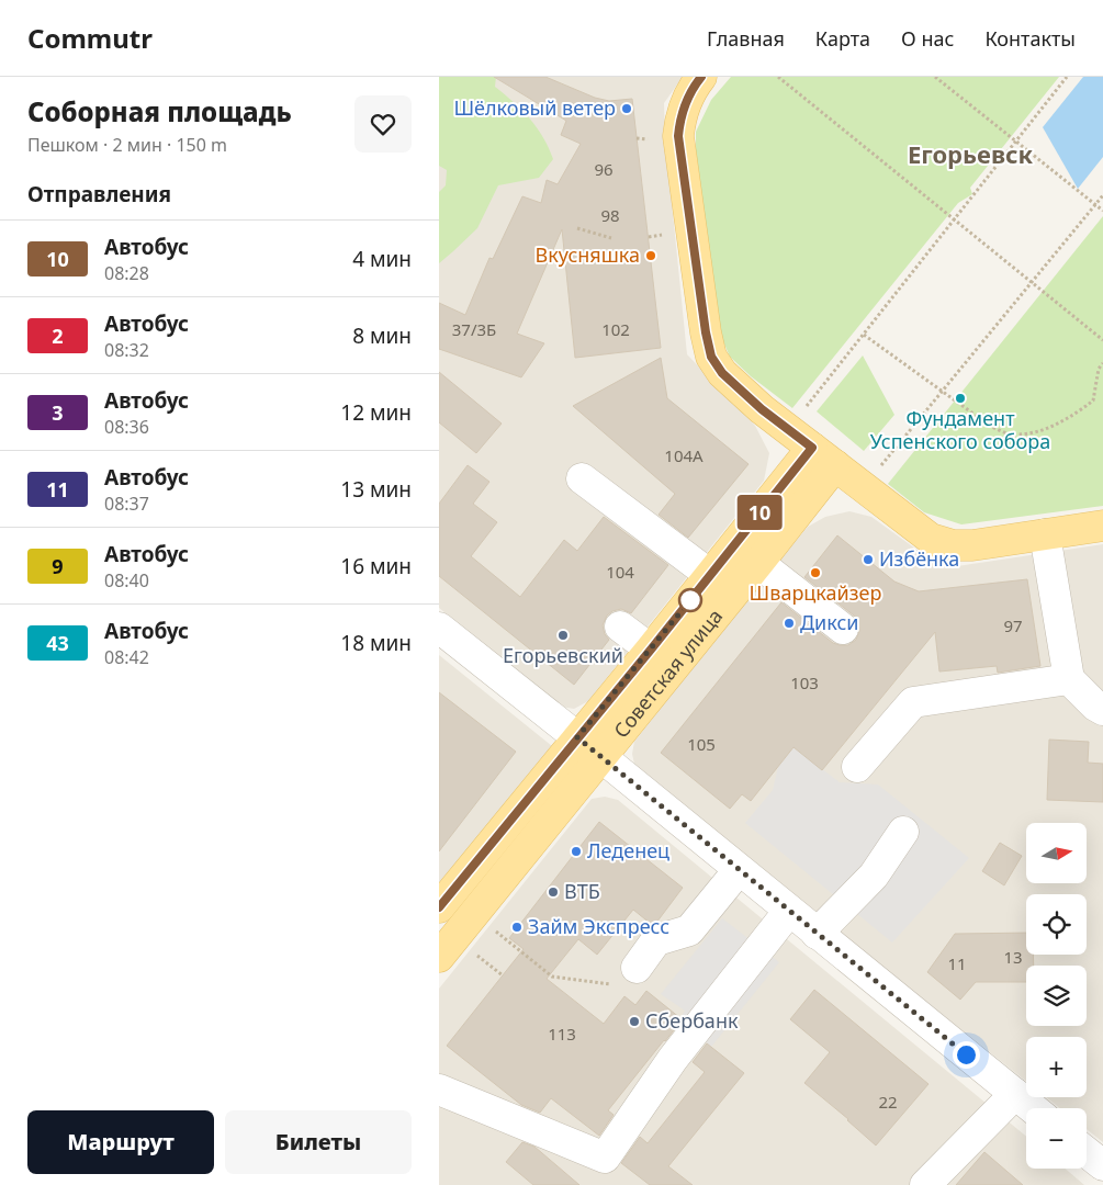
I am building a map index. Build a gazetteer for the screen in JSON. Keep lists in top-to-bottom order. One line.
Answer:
{"streets":{"main road":["Советская улица"]},"districts":["Егорьевск"],"places":["Шёлковый ветер","Вкусняшка","Фундамент Успенского собора","Избёнка","Шварцкайзер","Дикси","Егорьевский","Леденец","ВТБ","Займ Экспресс","Сбербанк"],"lines":["bus line 10"],"house_numbers":["96","98","37/3Б","102","104А","104","97","103","105","13","11","113","22"],"north":"right","page":{"header":"Commutr","nav":["Главная","Карта","О нас","Контакты"],"heading":[["Соборная площадь","Пешком · 2 мин · 150 m"],"Отправления"],"on_map":"10","list":[{"mark":"10","name":"Автобус","note":"08:28","value":"4 мин"},{"mark":"2","name":"Автобус","note":"08:32","value":"8 мин"},{"mark":"3","name":"Автобус","note":"08:36","value":"12 мин"},{"mark":"11","name":"Автобус","note":"08:37","value":"13 мин"},{"mark":"9","name":"Автобус","note":"08:40","value":"16 мин"},{"mark":"43","name":"Автобус","note":"08:42","value":"18 мин"}],"map_buttons":["+","−"],"buttons":["Маршрут","Билеты"]}}
